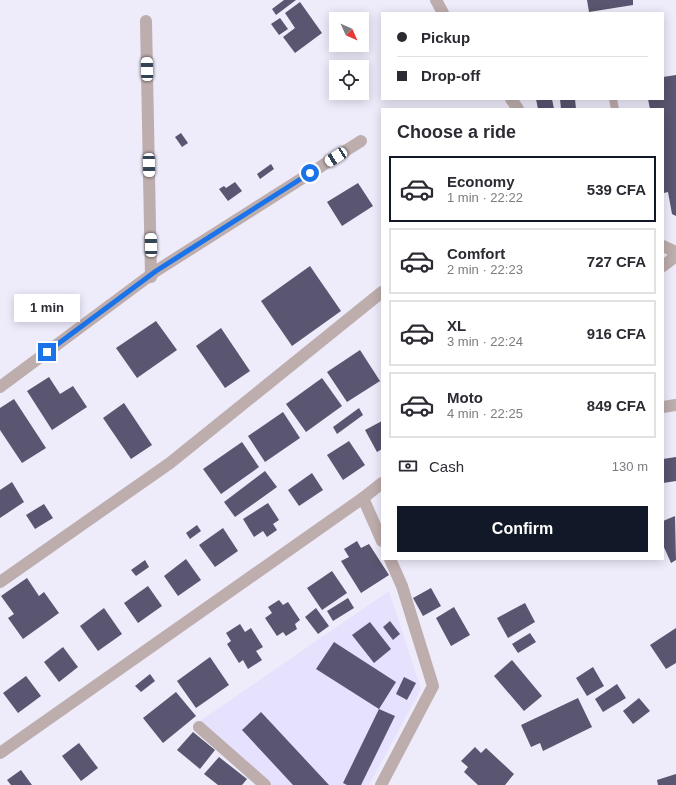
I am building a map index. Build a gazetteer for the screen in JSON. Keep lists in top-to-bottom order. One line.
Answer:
{"north":"bottom right","page":{"banner":["Pickup","Drop-off"],"heading":"Choose a ride","list":[{"name":"Economy","note":"1 min · 22:22","value":"539 CFA"},{"name":"Comfort","note":"2 min · 22:23","value":"727 CFA"},{"name":"XL","note":"3 min · 22:24","value":"916 CFA"},{"name":"Moto","note":"4 min · 22:25","value":"849 CFA"}],"bubble":"1 min","pay":["Cash","130 m"],"buttons":"Confirm"}}
